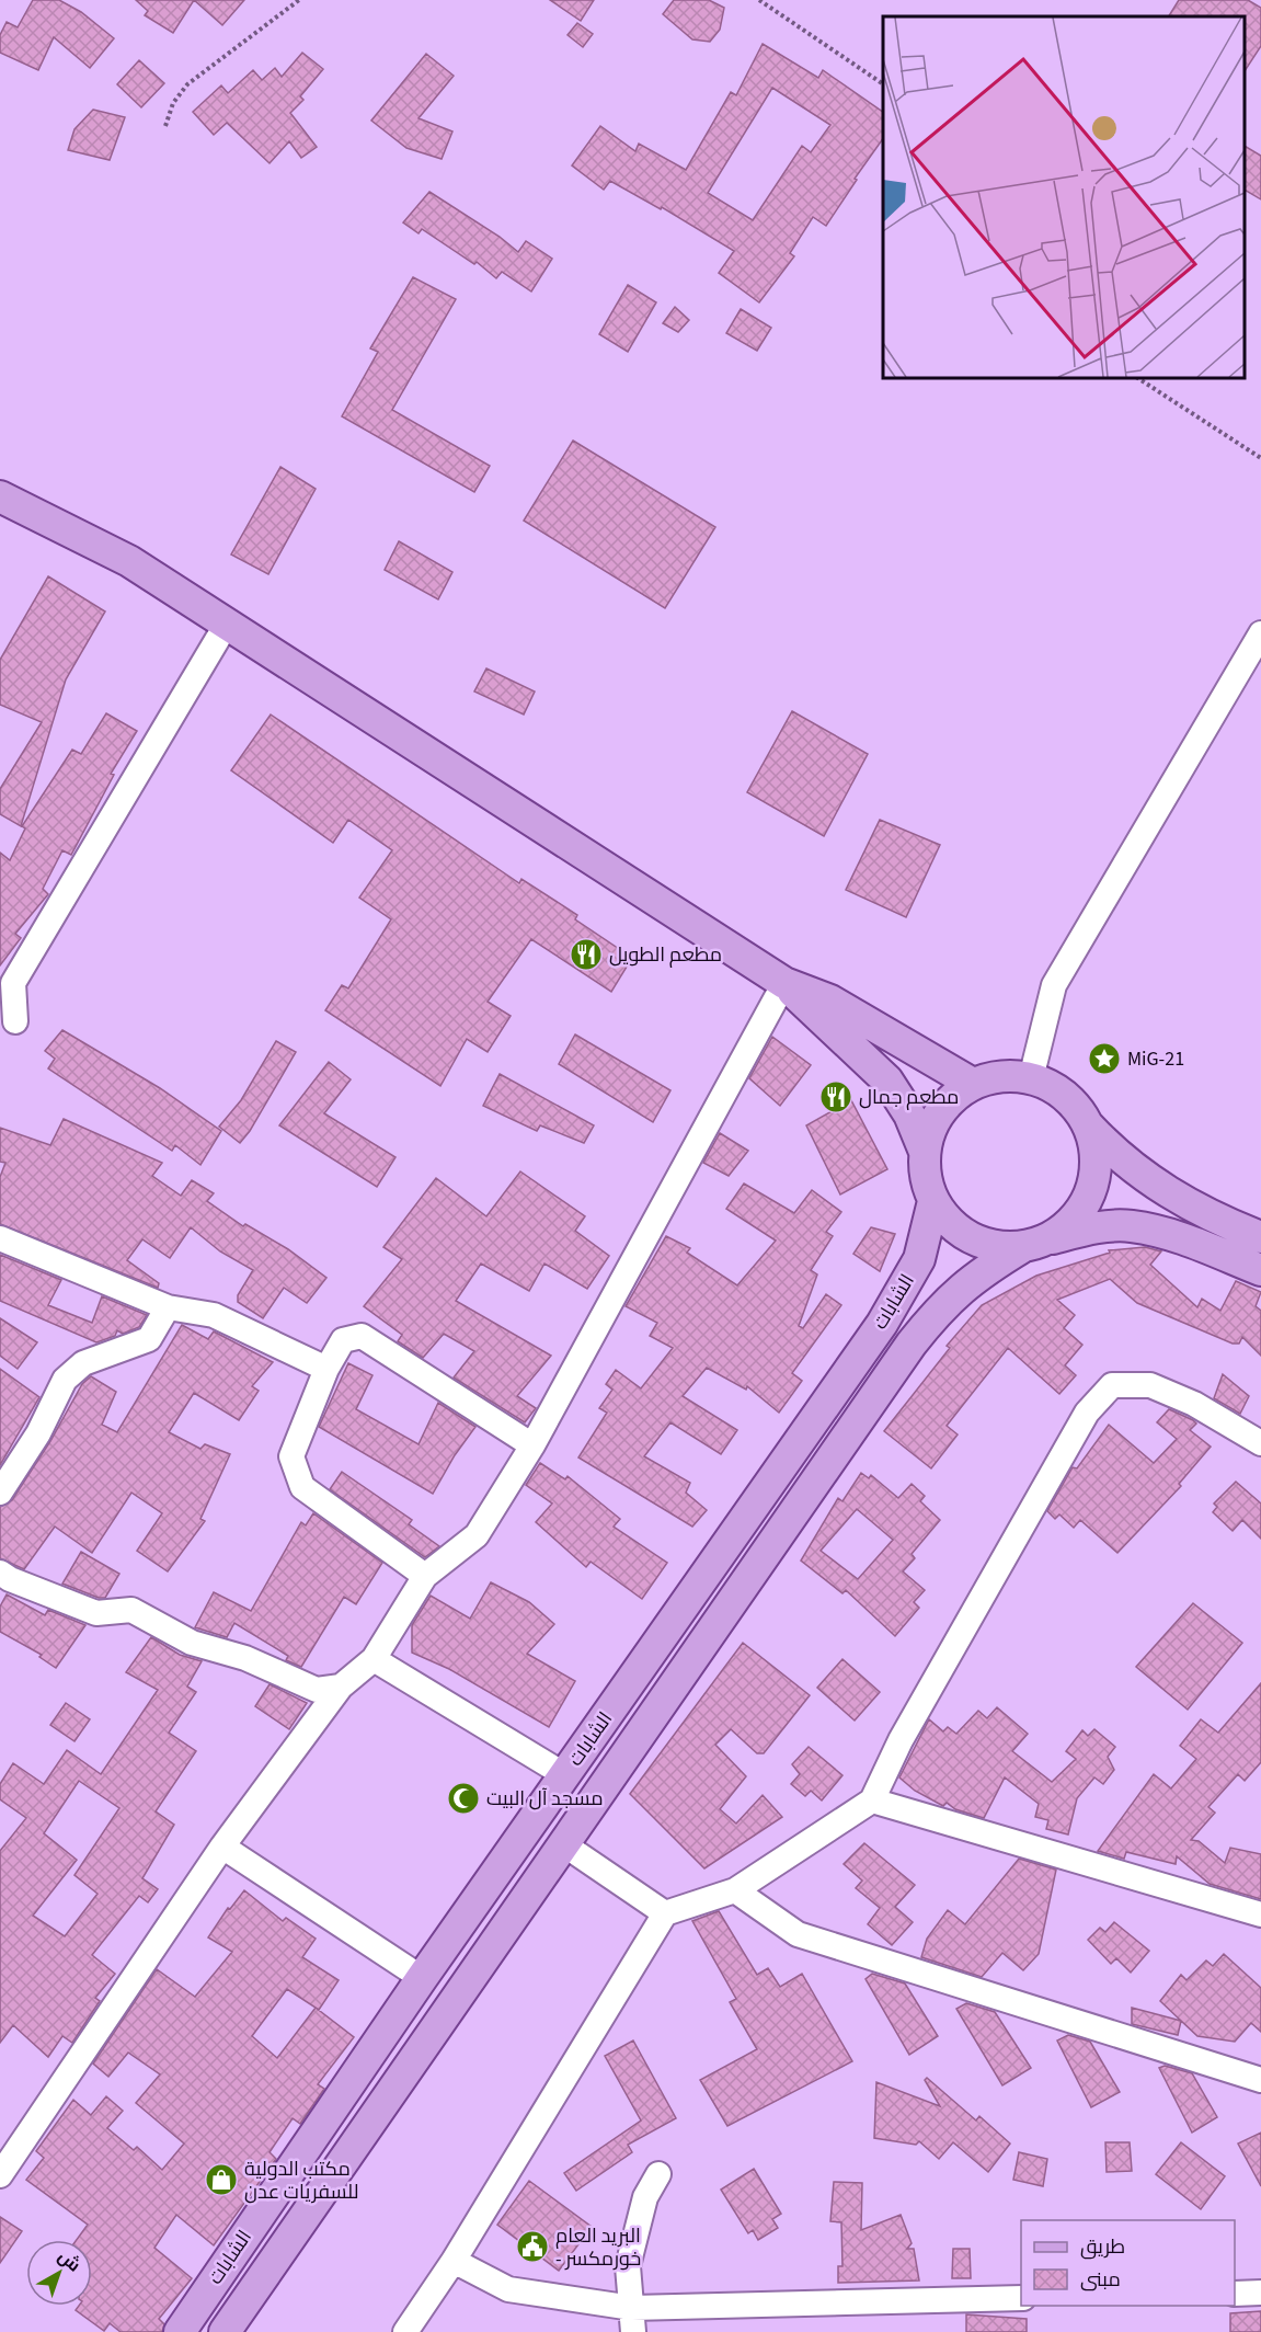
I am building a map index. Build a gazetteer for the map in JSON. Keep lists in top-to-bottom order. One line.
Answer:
{"streets":{"main road":["الشابات"]},"places":{"restaurant":["مطعم الطويل","مطعم جمال"],"place":["MiG-21"],"mosque":["مسجد آل البيت"],"shop":["مكتب الدولية للسفريات عدن"],"public building":["البريد العام - خورمكسر"]},"legend":["طريق","مبنى"],"north":"top right"}
